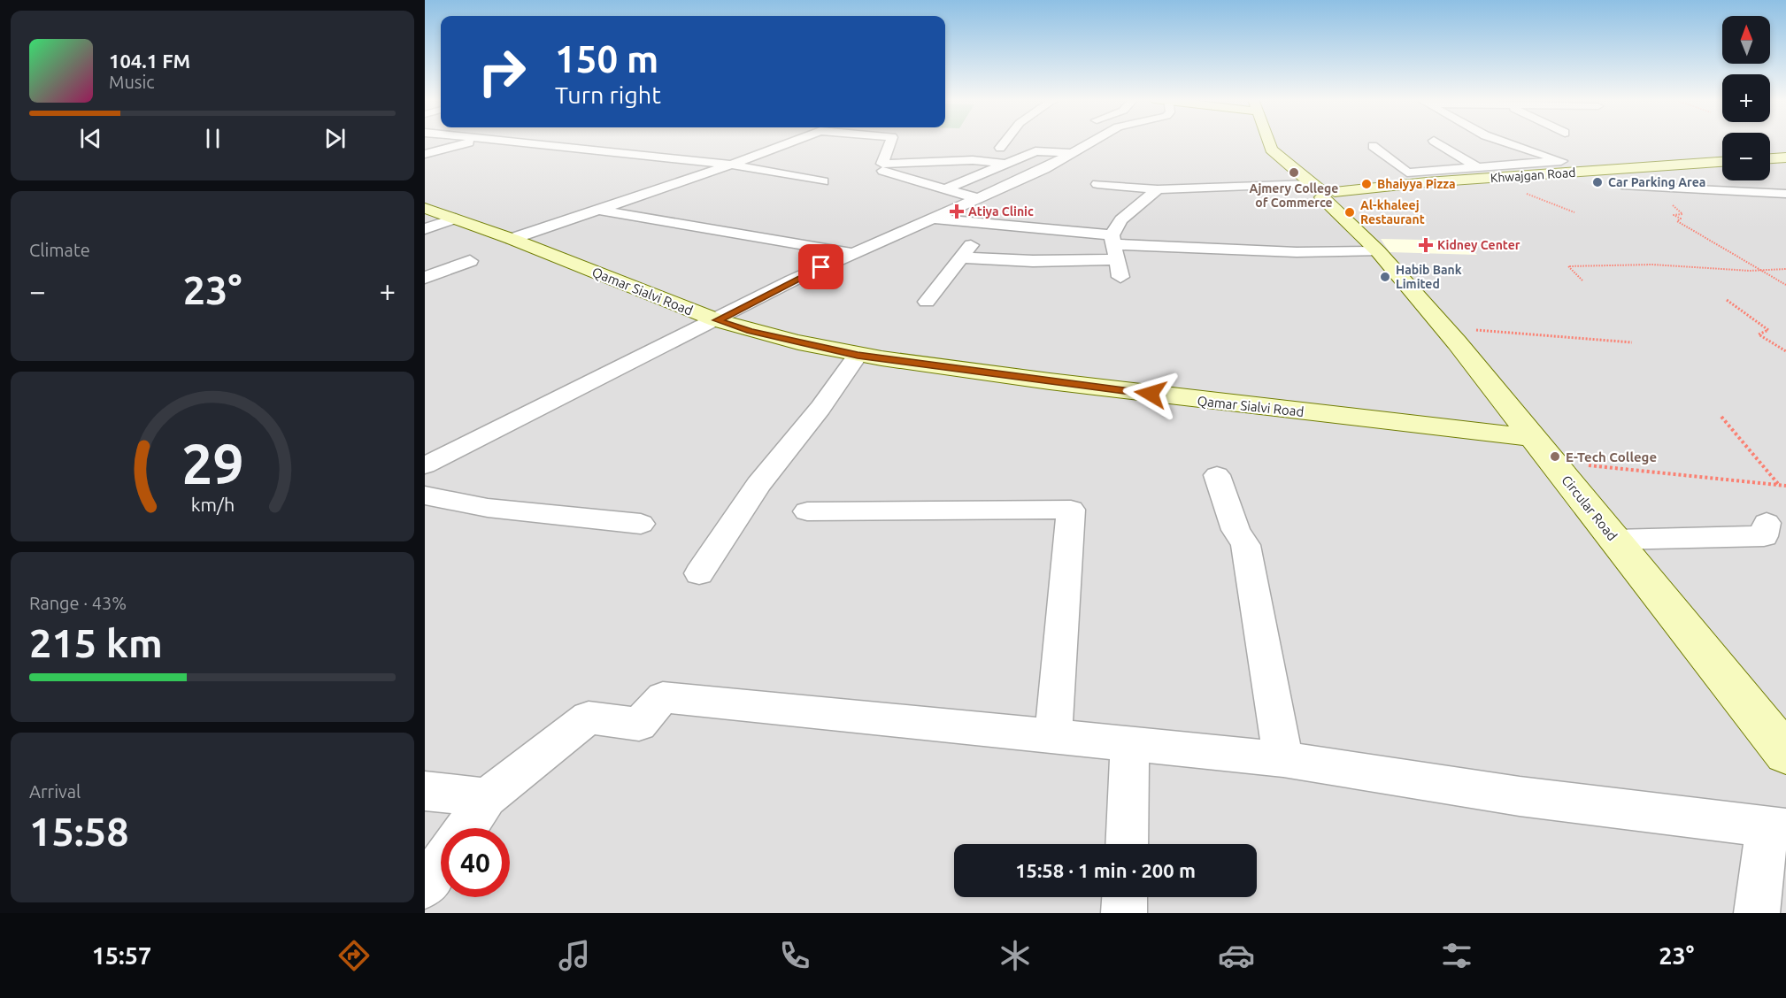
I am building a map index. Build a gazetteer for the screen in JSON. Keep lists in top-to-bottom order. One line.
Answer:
{"streets":{"street":["Khwajgan Road","Qamar Sialvi Road","Circular Road"]},"crossings":[["Khwajgan Road","Circular Road"],["Qamar Sialvi Road","Circular Road"]],"places":{"other":["Ajmery College of Commerce","Car Parking Area","Bhaiyya Pizza","Al-khaleej Restaurant","Habib Bank Limited","E-Tech College"],"health":["Atiya Clinic","Kidney Center"]},"north":"top","page":{"map_buttons":["+","−"],"turn":["150 m","Turn right"],"song":["104.1 FM","Music"],"tile":["Climate",["Range · 43%","215 km"],["Arrival","15:58"]],"heat":["−","23°","+"],"limit":"40","trip":"15:58 · 1 min · 200 m","tabs":["15:57","23°"],"gauge":["29","km/h"]}}
